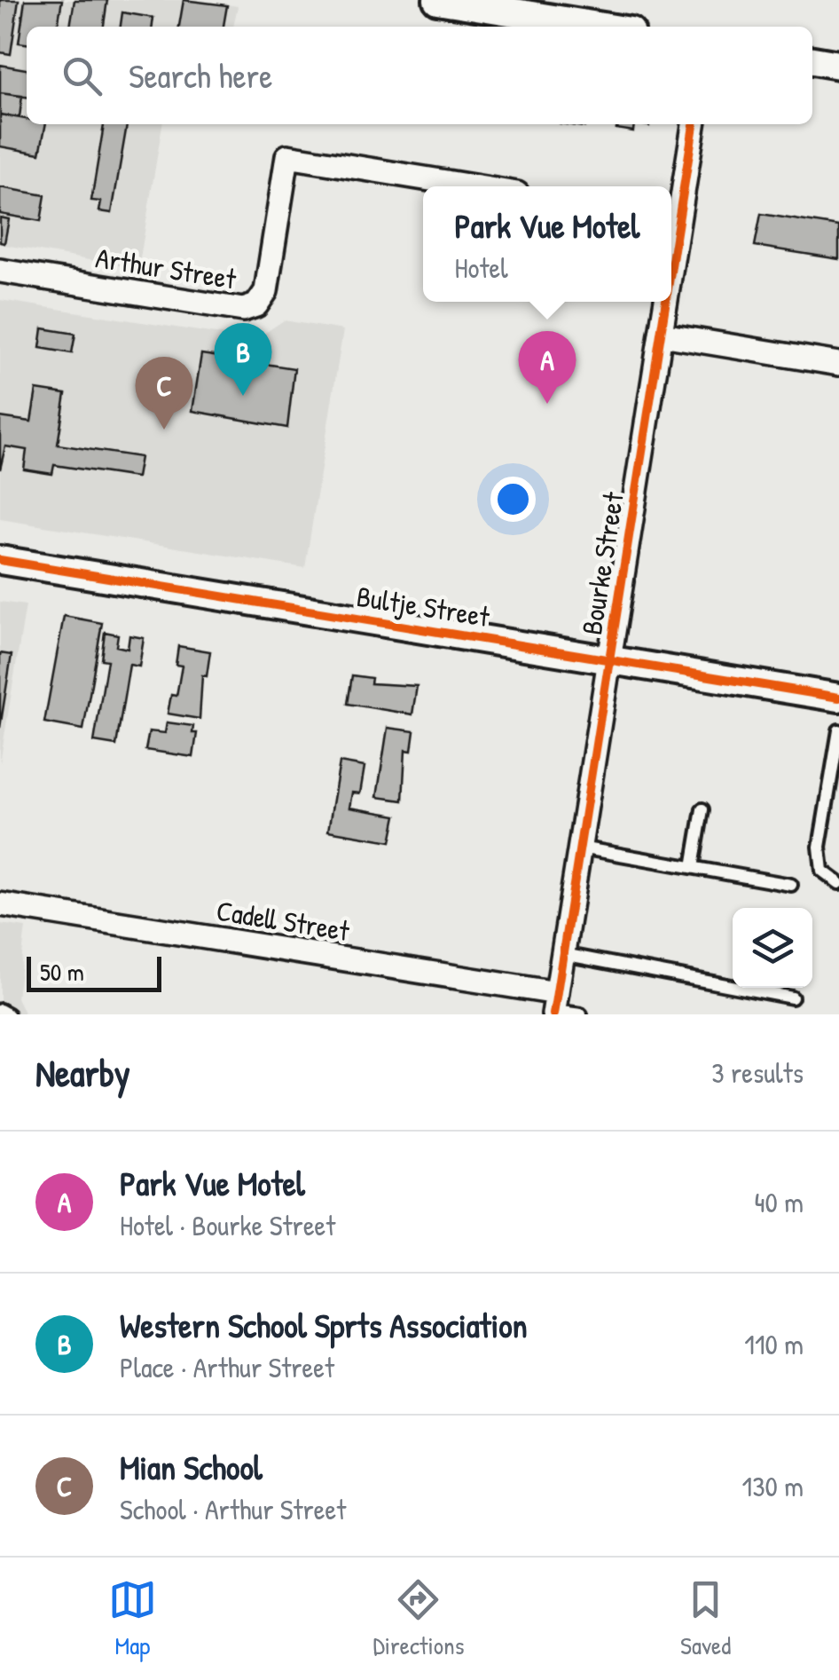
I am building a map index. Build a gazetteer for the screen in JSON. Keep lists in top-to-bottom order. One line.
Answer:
{"streets":{"street":["Arthur Street","Bourke Street","Bultje Street","Cadell Street"]},"crossings":[["Bourke Street","Bultje Street"],["Bourke Street","Cadell Street"]],"scale_bar":"50 m","page":{"search":"Search here","popup":["Park Vue Motel","Hotel"],"pins":["B","A","C"],"scale":"50 m","heading":["Nearby","3 results"],"list":[{"mark":"A","name":"Park Vue Motel","note":"Hotel · Bourke Street","value":"40 m"},{"mark":"B","name":"Western School Sprts Association","note":"Place · Arthur Street","value":"110 m"},{"mark":"C","name":"Mian School","note":"School · Arthur Street","value":"130 m"}],"nav":["Map","Directions","Saved"]}}
